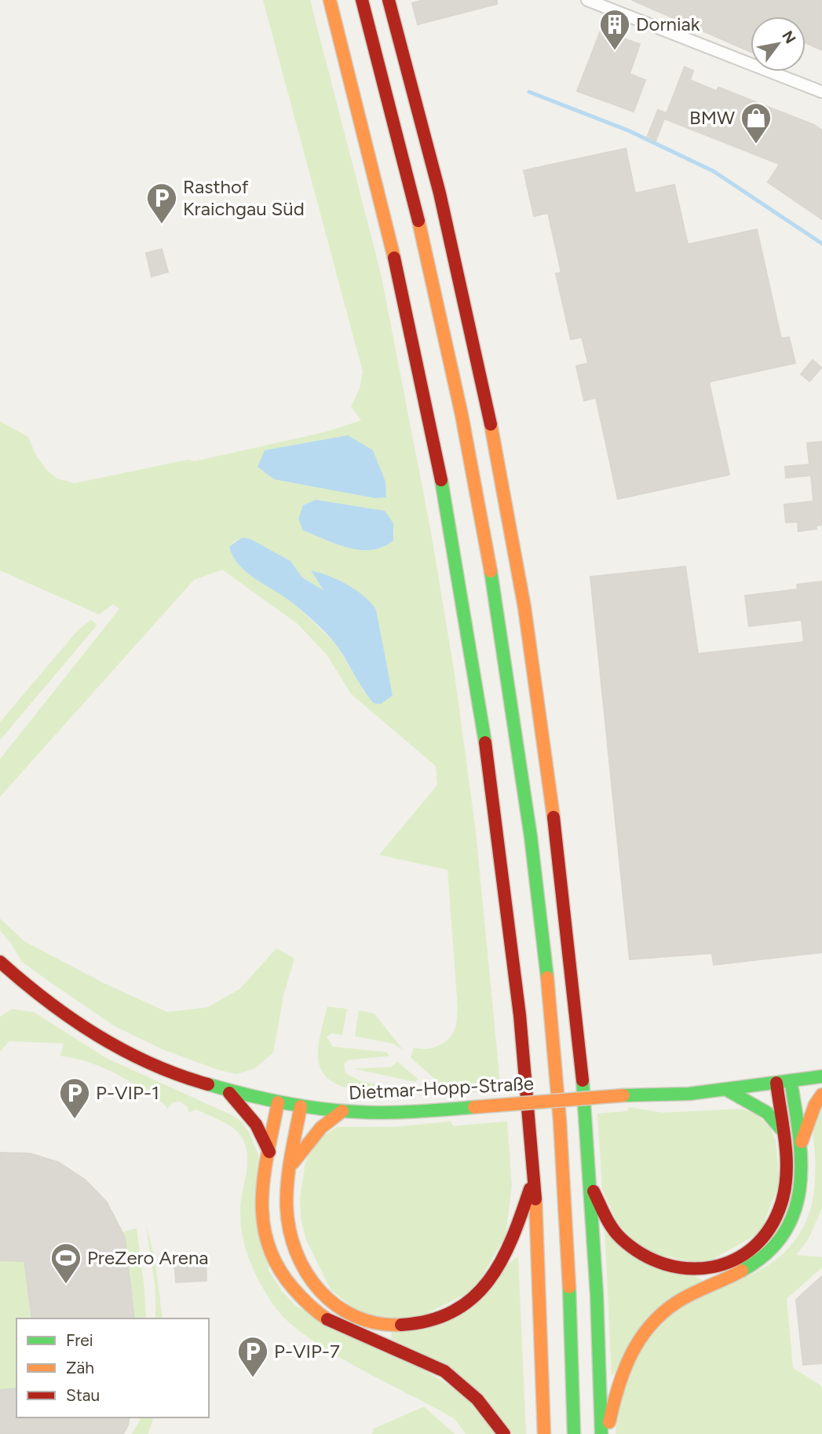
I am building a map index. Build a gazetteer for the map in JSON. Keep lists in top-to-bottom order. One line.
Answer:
{"streets":{"main road":["Dietmar-Hopp-Straße"]},"places":{"building":["Dorniak"],"shop":["BMW"],"parking":["Rasthof Kraichgau Süd","P-VIP-1","P-VIP-7"],"sports":["PreZero Arena"]},"legend":["Frei","Zäh","Stau"],"north":"top right"}
